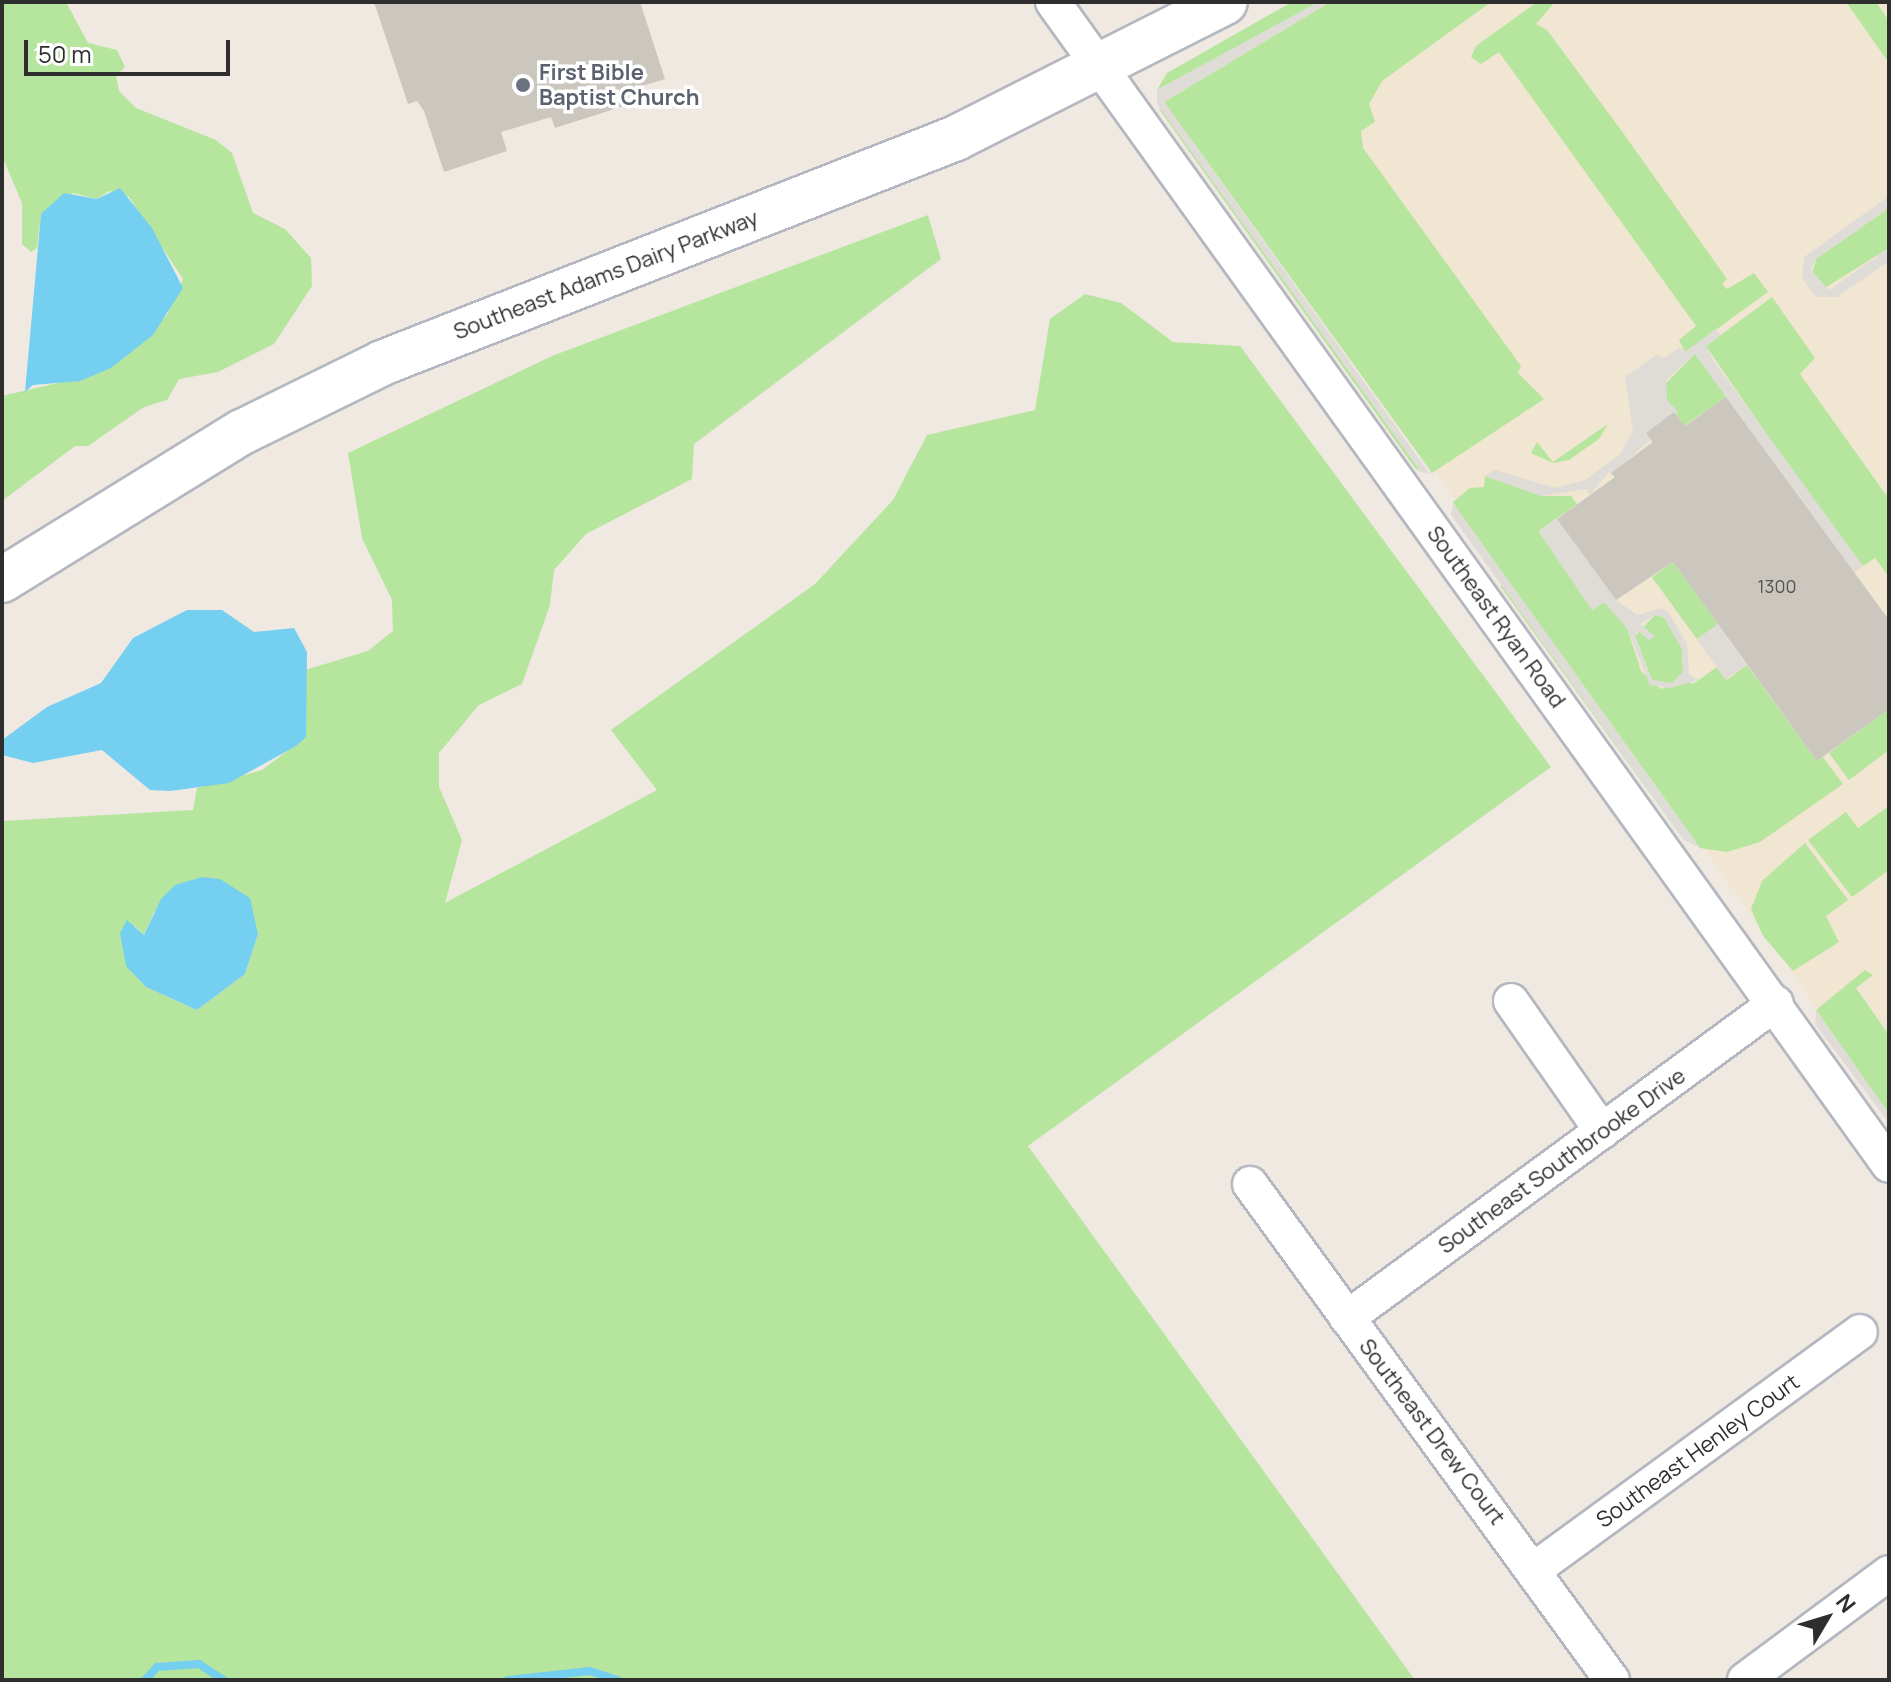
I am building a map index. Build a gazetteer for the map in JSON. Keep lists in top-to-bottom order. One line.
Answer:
{"streets":{"main road":["Southeast Adams Dairy Parkway"],"street":["Southeast Ryan Road","Southeast Southbrooke Drive","Southeast Drew Court","Southeast Henley Court"]},"crossings":[["Southeast Adams Dairy Parkway","Southeast Ryan Road"],["Southeast Ryan Road","Southeast Southbrooke Drive"],["Southeast Southbrooke Drive","Southeast Drew Court"],["Southeast Drew Court","Southeast Henley Court"]],"places":["First Bible Baptist Church"],"house_numbers":["1300"],"scale_bar":"50 m","north":"top right"}
